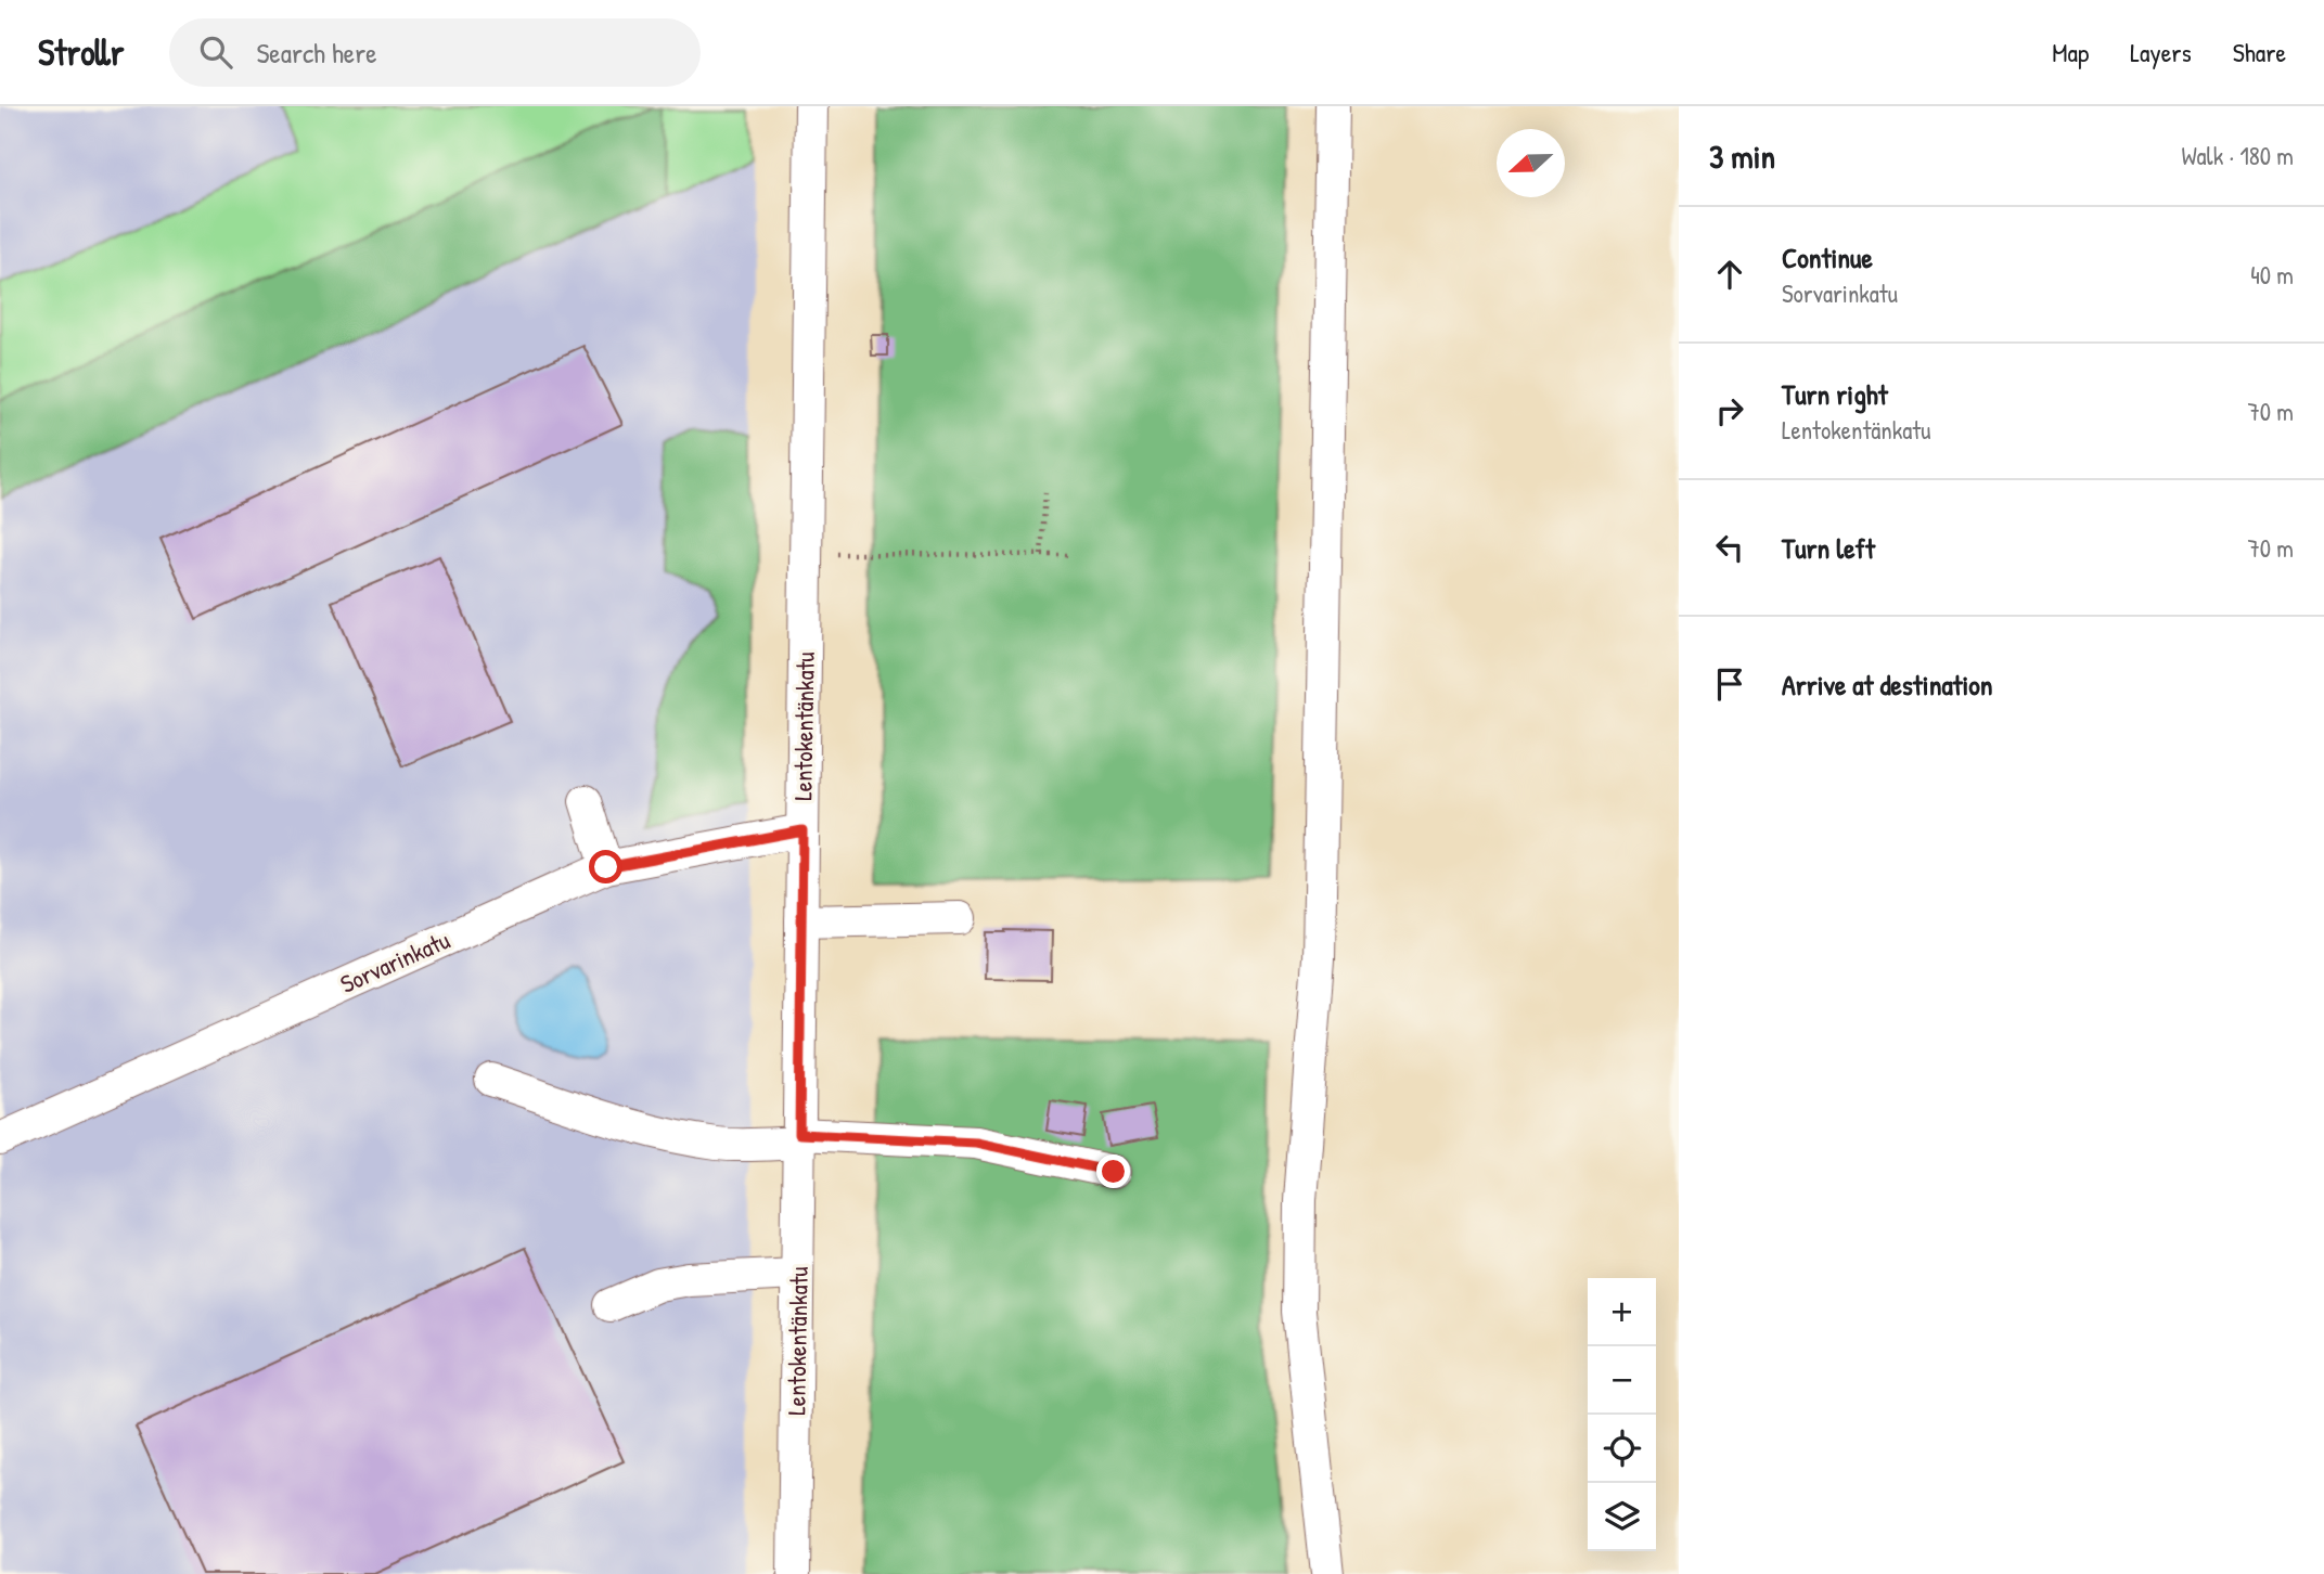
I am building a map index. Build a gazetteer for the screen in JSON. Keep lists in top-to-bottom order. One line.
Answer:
{"streets":{"street":["Lentokentänkatu","Sorvarinkatu"]},"crossings":[["Lentokentänkatu","Sorvarinkatu"]],"north":"left","page":{"header":"Strollr","search":"Search here","nav":["Map","Layers","Share"],"heading":["3 min","Walk · 180 m"],"list":[["Continue","Sorvarinkatu","40 m"],["Turn right","Lentokentänkatu","70 m"],["Turn left","70 m"],"Arrive at destination"],"map_buttons":["+","−"]}}
